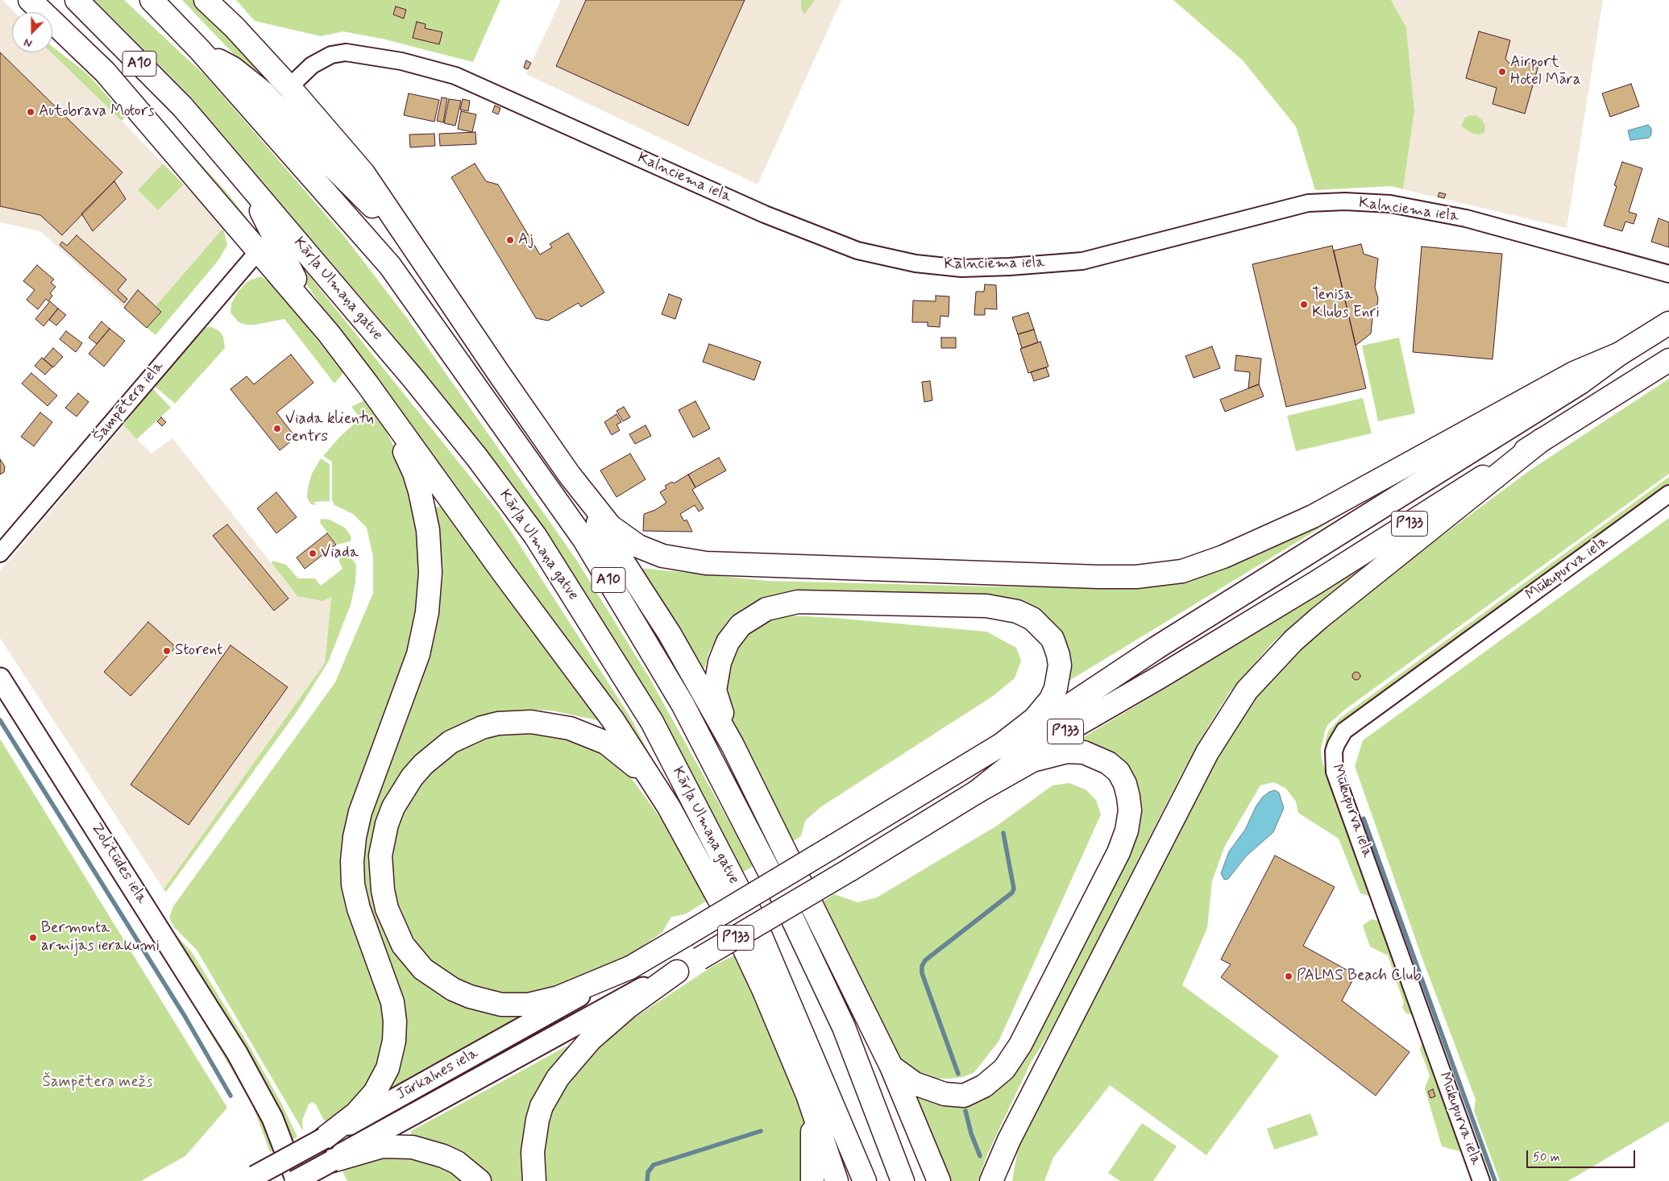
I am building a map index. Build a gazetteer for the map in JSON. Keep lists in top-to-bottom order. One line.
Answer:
{"streets":{"main road":["A10","Kārļa Ulmaņa gatve","P133"],"street":["Kalnciema iela","Šampētera iela","Mūkupurva iela","Zolitūdes iela","Jūrkalnes iela"]},"crossings":[["P133","Jūrkalnes iela"],["Zolitūdes iela","Jūrkalnes iela"]],"parks":["Šampētera mežs"],"places":["Airport Hotel Māra","Autobrava Motors","Aj","Tenisa Klubs Enri","Viada klientu centrs","Viada","Storent","Bermonta armijas ierakumi","PALMS Beach Club"],"scale_bar":"50 m","north":"bottom"}
